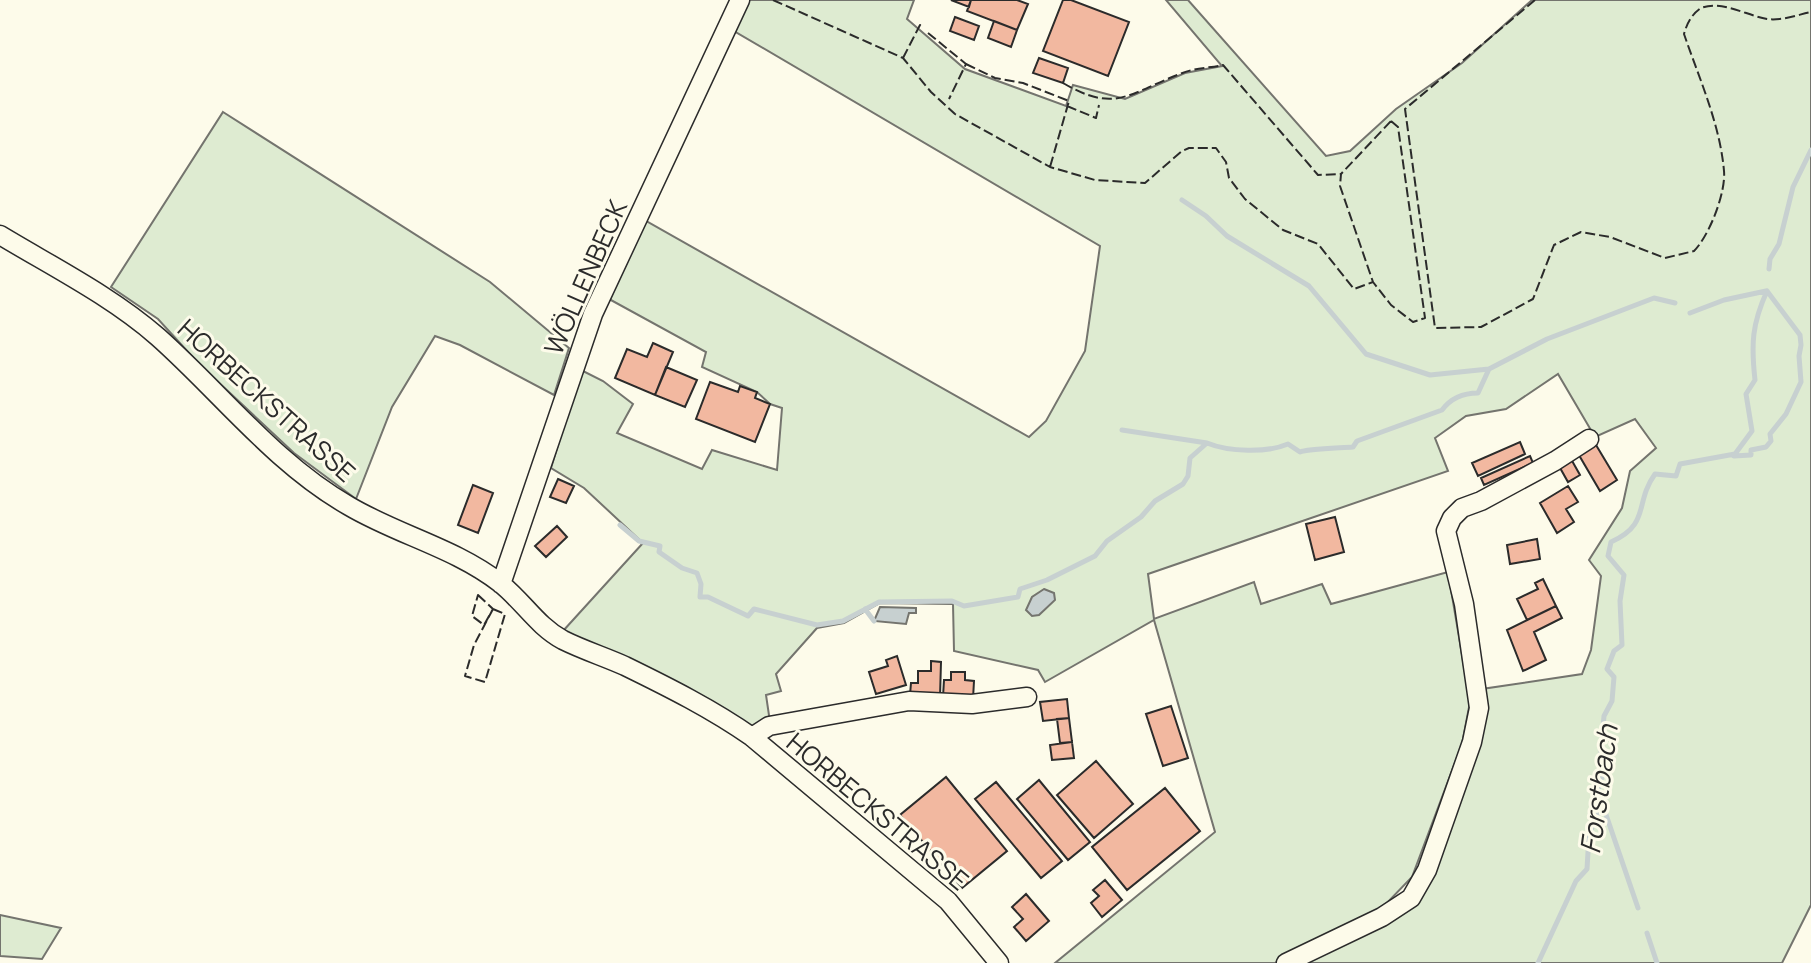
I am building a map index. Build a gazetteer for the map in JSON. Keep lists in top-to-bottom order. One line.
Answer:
{"streets":{"street":["WÖLLENBECK","HORBECKSTRASSE"]},"crossings":[["WÖLLENBECK","HORBECKSTRASSE"]],"water":["Forstbach"]}
